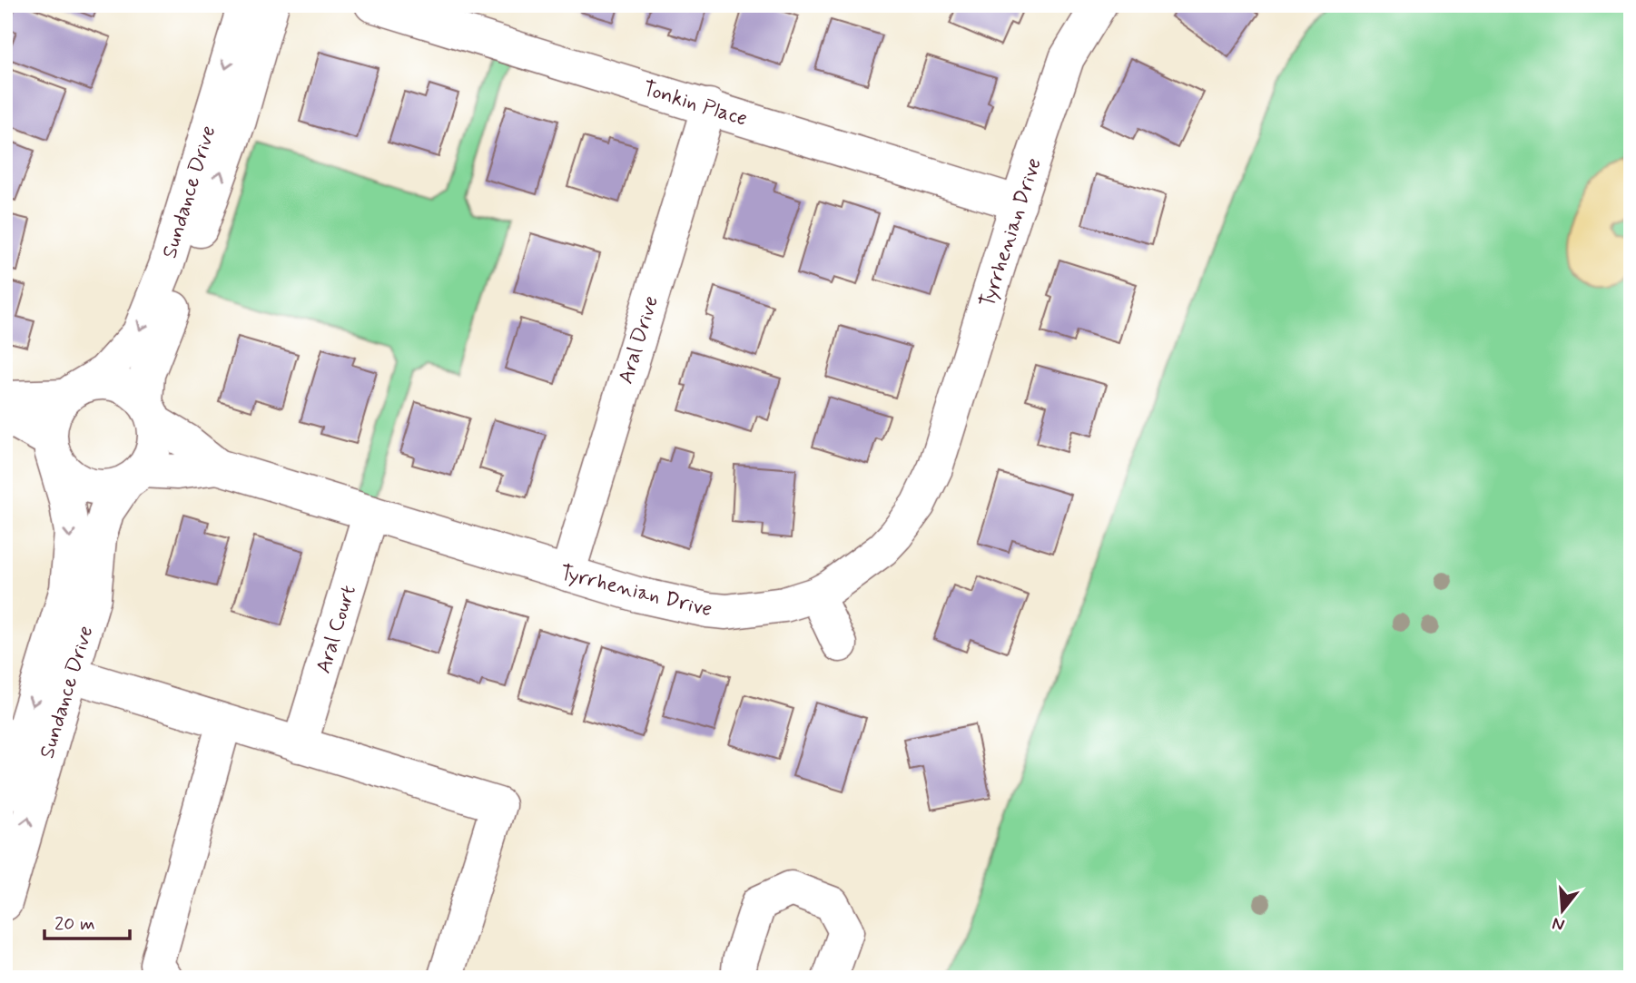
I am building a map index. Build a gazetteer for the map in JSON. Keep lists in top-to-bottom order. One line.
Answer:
{"streets":{"street":["Tonkin Place","Sundance Drive","Tyrrhenian Drive","Aral Drive","Aral Court"]},"crossings":[["Tonkin Place","Tyrrhenian Drive"],["Tonkin Place","Aral Drive"],["Sundance Drive","Tyrrhenian Drive"],["Tyrrhenian Drive","Aral Drive"],["Tyrrhenian Drive","Aral Court"]],"scale_bar":"20 m","north":"bottom"}
